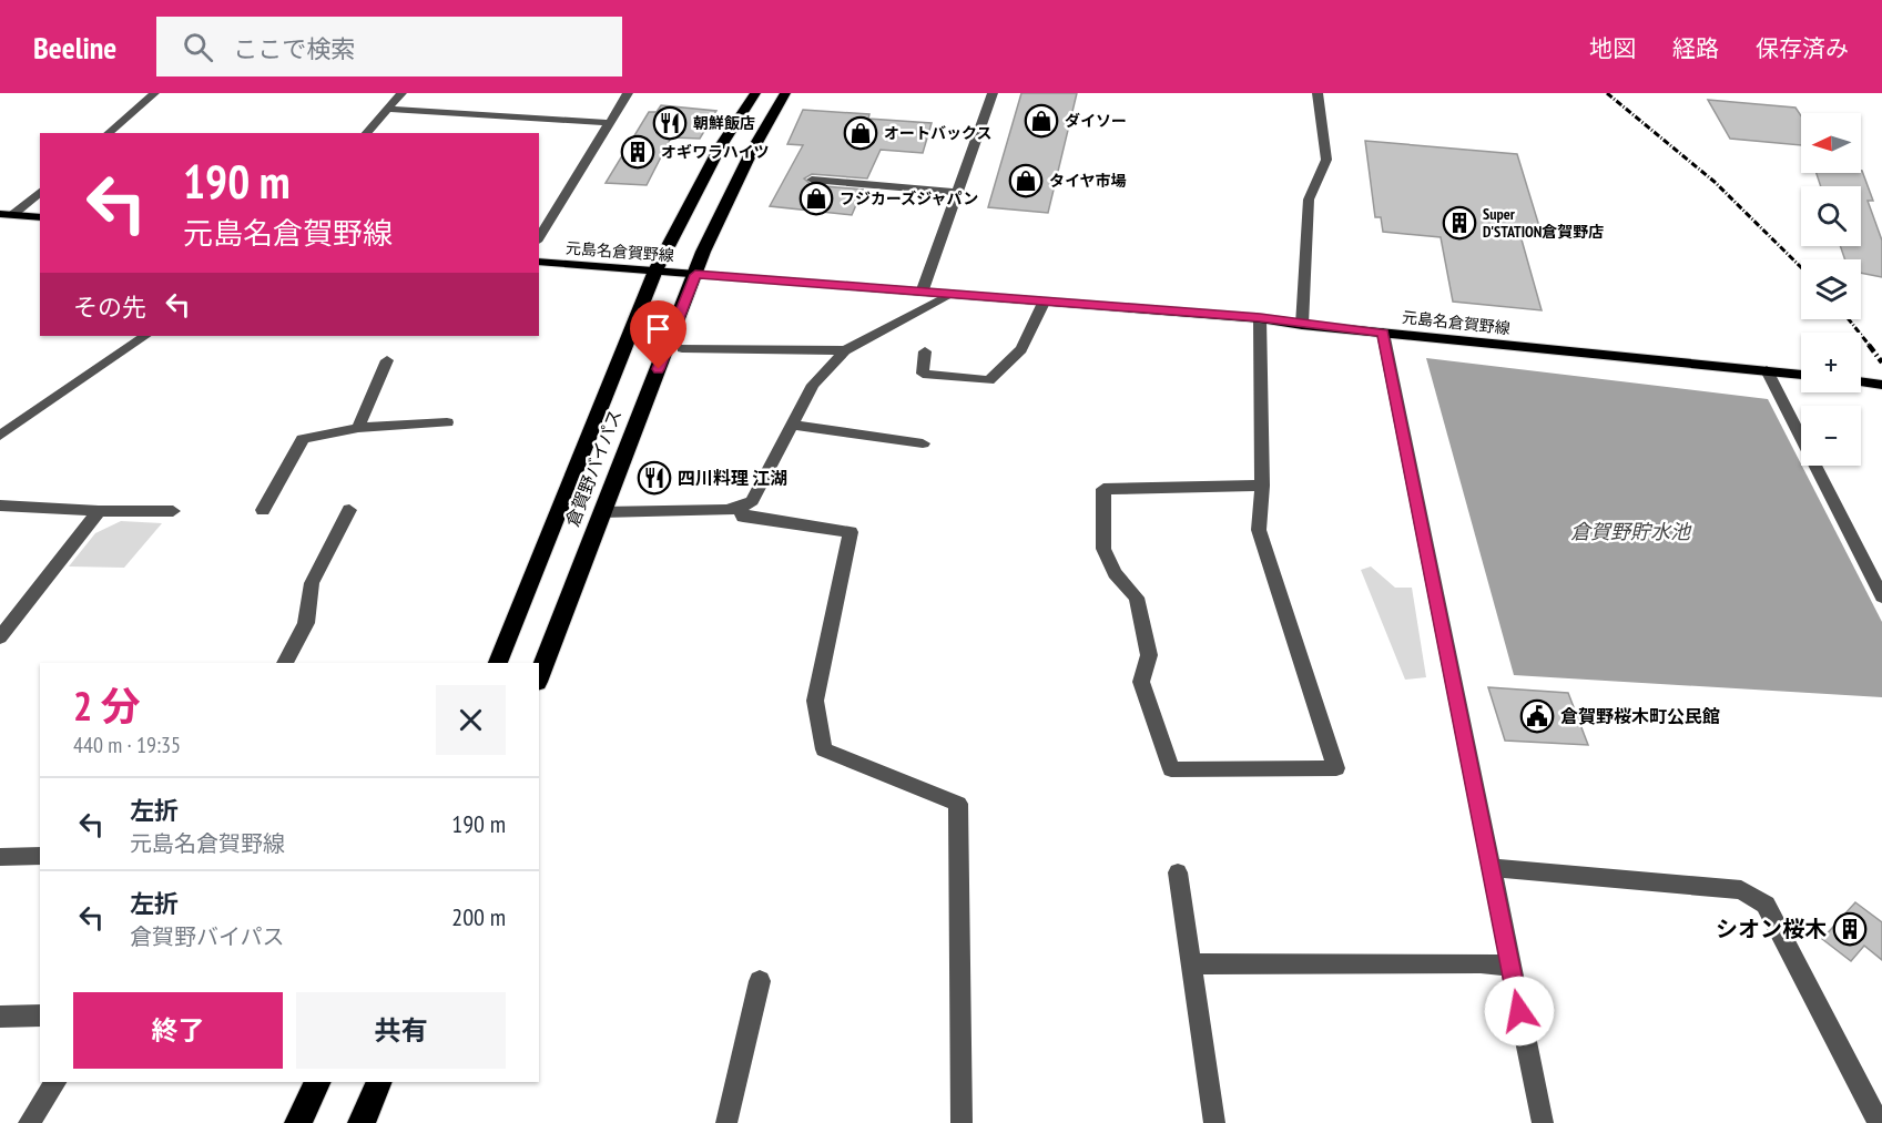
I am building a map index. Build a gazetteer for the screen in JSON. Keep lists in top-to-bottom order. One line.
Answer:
{"streets":{"highway":["倉賀野バイパス"],"main road":["元島名倉賀野線"]},"crossings":[["元島名倉賀野線","倉賀野バイパス"]],"water":["倉賀野貯水池"],"places":{"shop":["ダイソー","オートバックス","タイヤ市場","フジカーズジャパン"],"restaurant":["朝鮮飯店","四川料理 江湖"],"building":["オギワラハイツ","Super D'STATION倉賀野店","シオン桜木"],"public building":["倉賀野桜木町公民館"]},"north":"left","page":{"header":"Beeline","search":"ここで検索","nav":["地図","経路","保存済み"],"map_buttons":["+","−"],"turn":["190 m","元島名倉賀野線"],"then":"その先","heading":["2 分","440 m · 19:35"],"list":[{"name":"左折","note":"元島名倉賀野線","value":"190 m"},{"name":"左折","note":"倉賀野バイパス","value":"200 m"}],"buttons":["終了","共有"]}}
